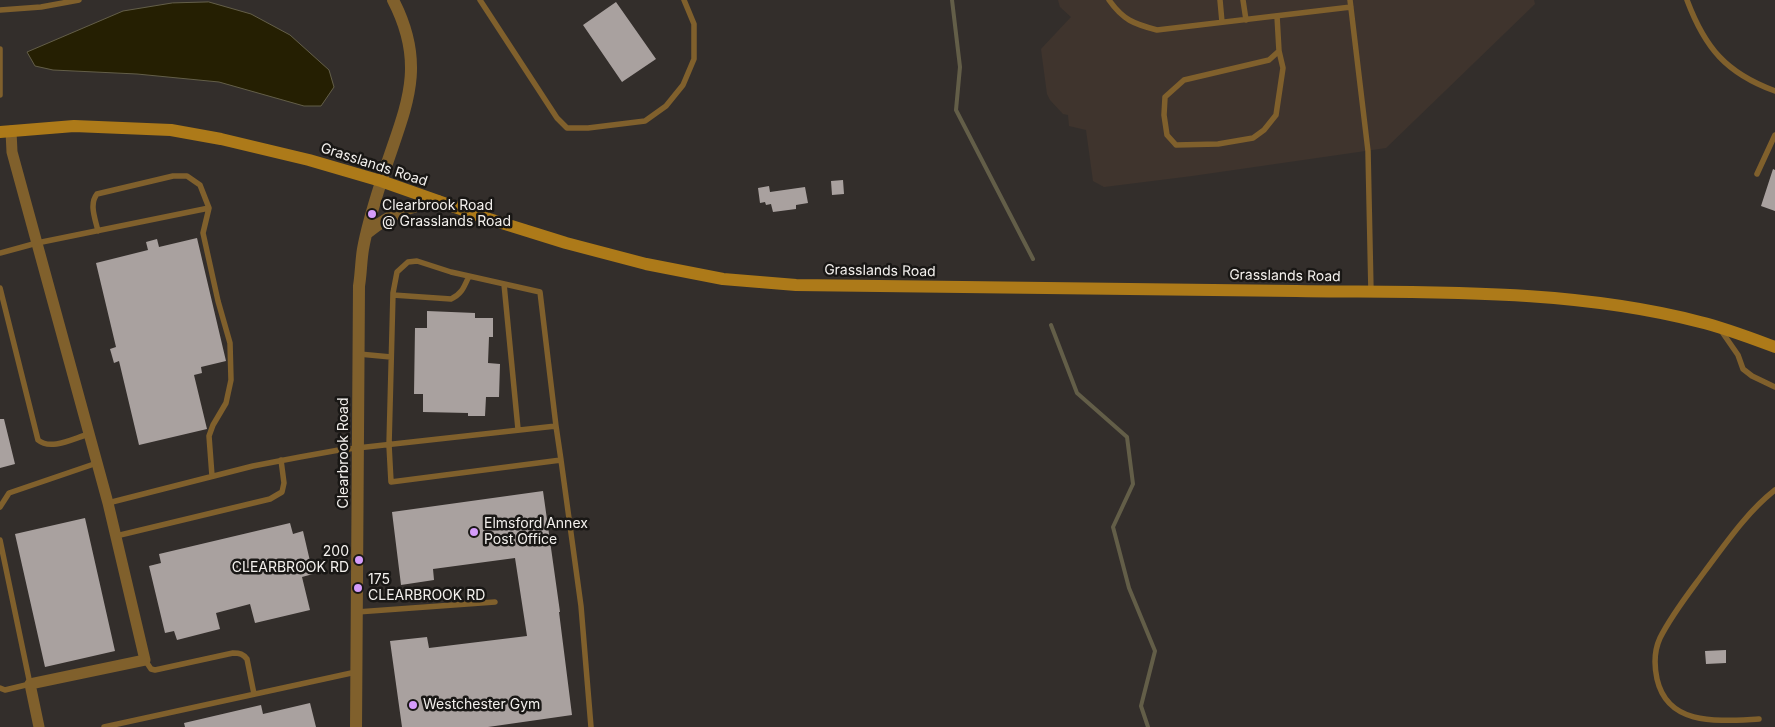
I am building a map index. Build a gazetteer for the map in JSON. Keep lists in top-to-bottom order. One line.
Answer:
{"streets":{"main road":["Grasslands Road"],"street":["Clearbrook Road"]},"crossings":[["Grasslands Road","Clearbrook Road"]],"places":["Clearbrook Road @ Grasslands Road","Elmsford Annex Post Office","200 CLEARBROOK RD","175 CLEARBROOK RD","Westchester Gym"]}
